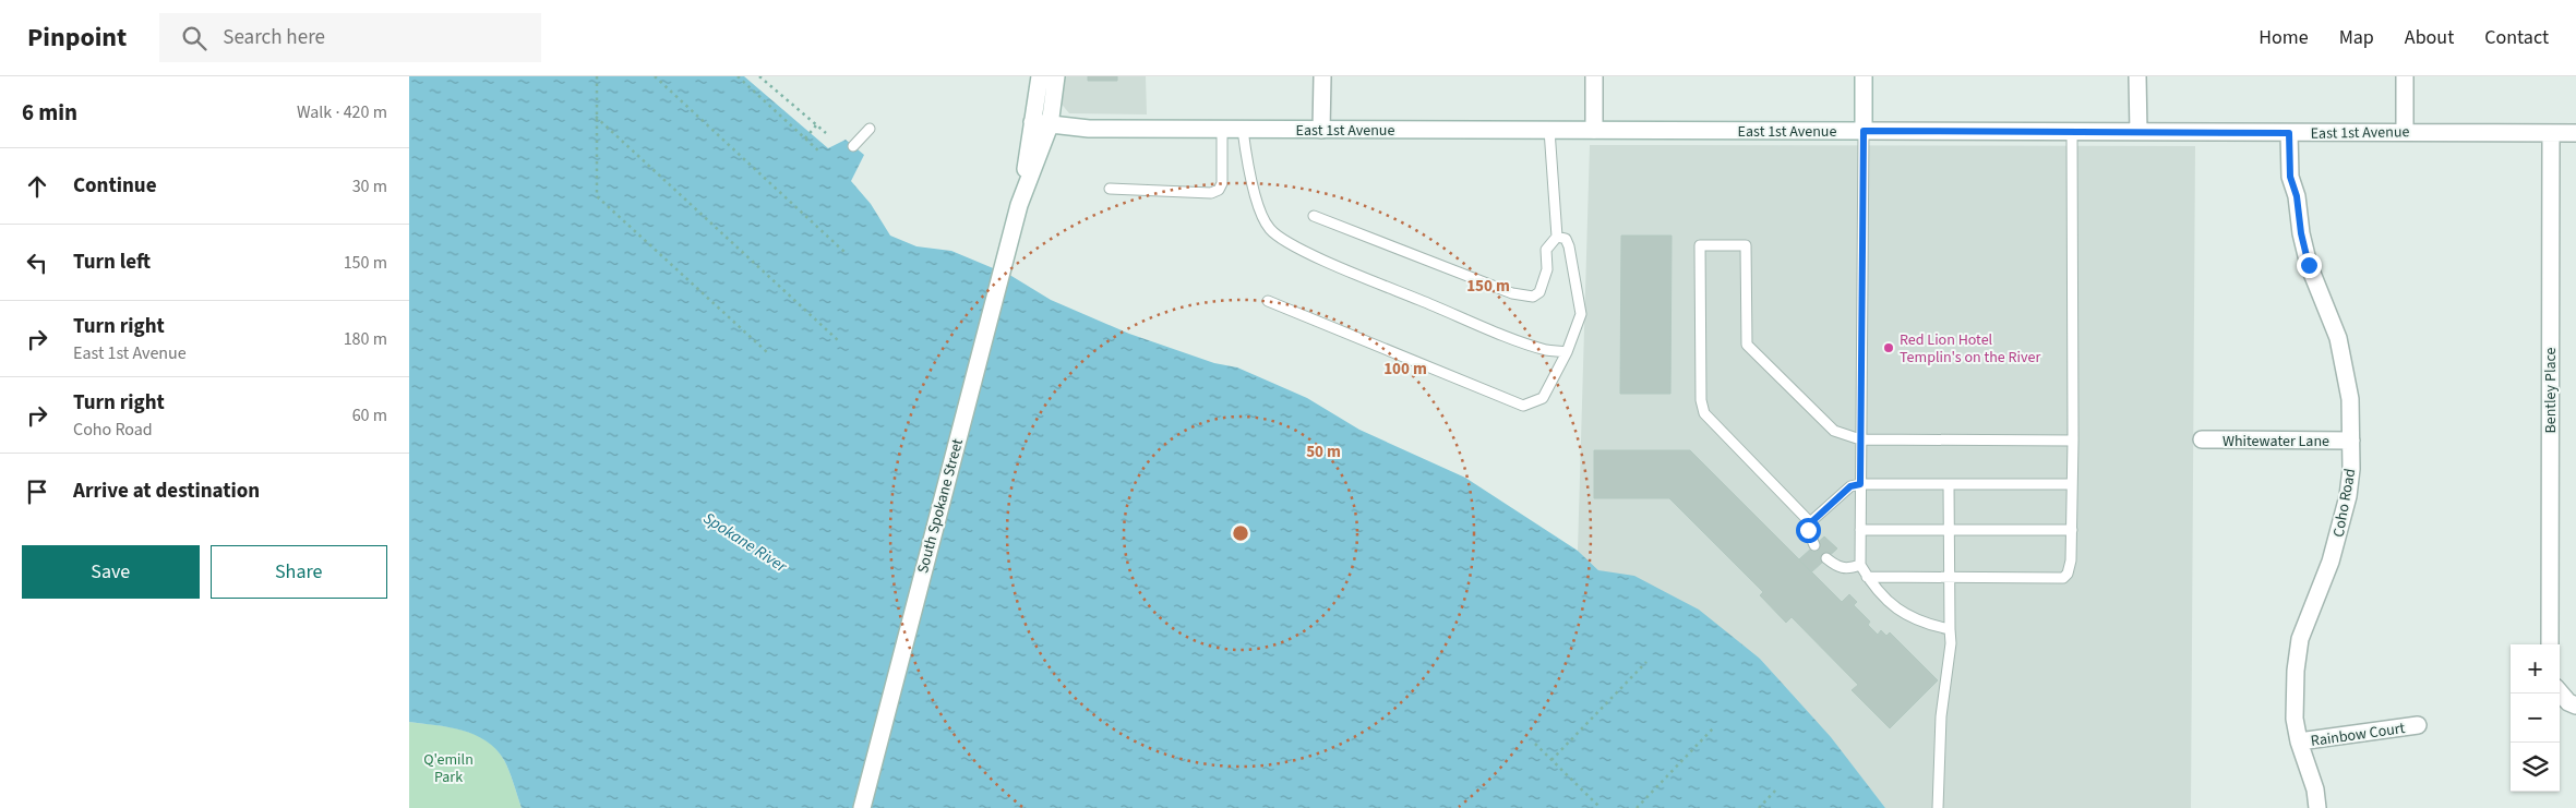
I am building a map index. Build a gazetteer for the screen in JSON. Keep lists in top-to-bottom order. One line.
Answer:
{"streets":{"street":["East 1st Avenue","Bentley Place","Whitewater Lane","Coho Road","South Spokane Street","Rainbow Court"]},"crossings":[["East 1st Avenue","Bentley Place"],["East 1st Avenue","Coho Road"],["Whitewater Lane","Coho Road"],["Coho Road","Rainbow Court"]],"water":["Spokane River"],"parks":["Q'emiln Park"],"places":["Red Lion Hotel Templin's on the River"],"page":{"header":"Pinpoint","search":"Search here","nav":["Home","Map","About","Contact"],"heading":["6 min","Walk · 420 m"],"list":[["Continue","30 m"],["Turn left","150 m"],["Turn right","East 1st Avenue","180 m"],["Turn right","Coho Road","60 m"],"Arrive at destination"],"buttons":["Save","Share"],"map_buttons":["+","−"]},"rings":["150 m","100 m","50 m"]}
